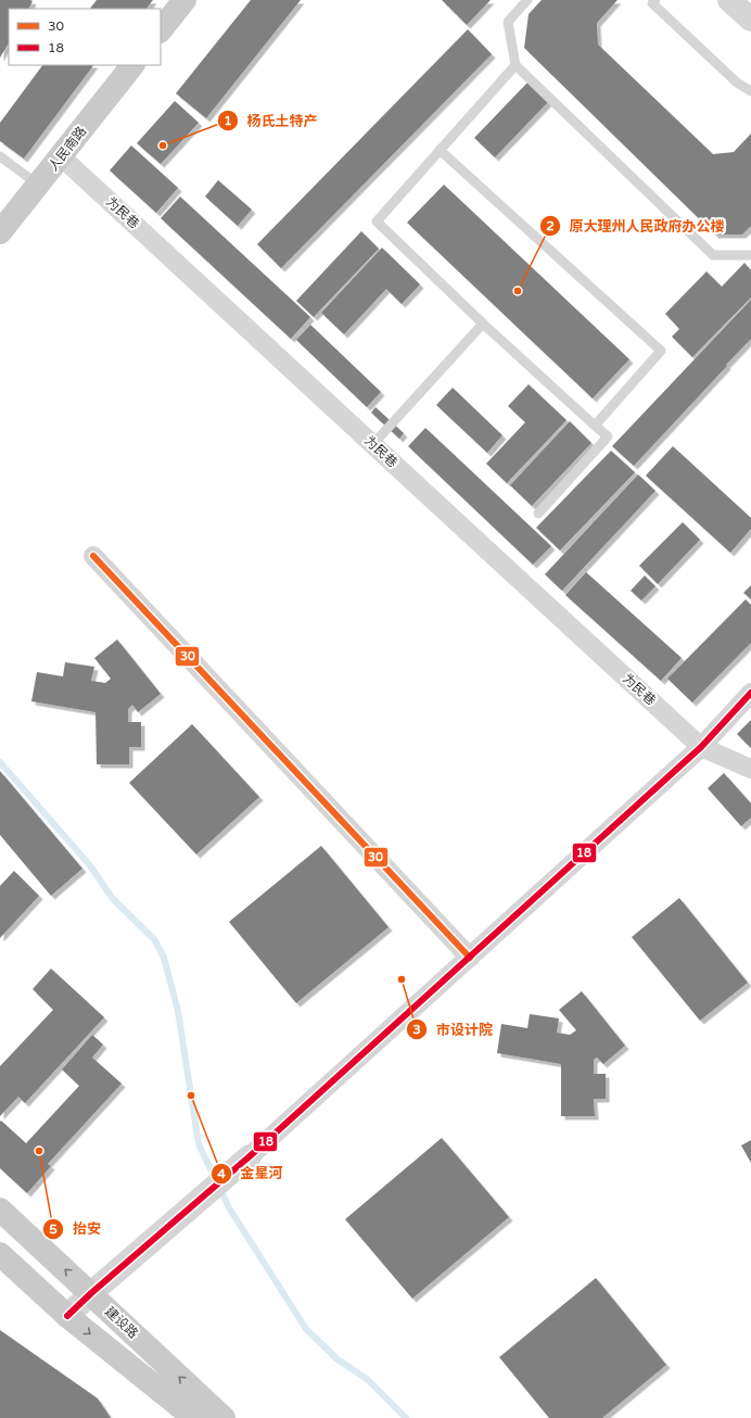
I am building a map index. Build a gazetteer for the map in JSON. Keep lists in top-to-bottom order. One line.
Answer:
{"streets":{"main road":["人民南路","建设路"],"street":["为民巷"]},"crossings":[["人民南路","为民巷"]],"places":["杨氏土特产","原大理州人民政府办公楼","市设计院","金星河","抬安"],"lines":["transit line 30","transit line 18"],"legend":["30","18"]}
